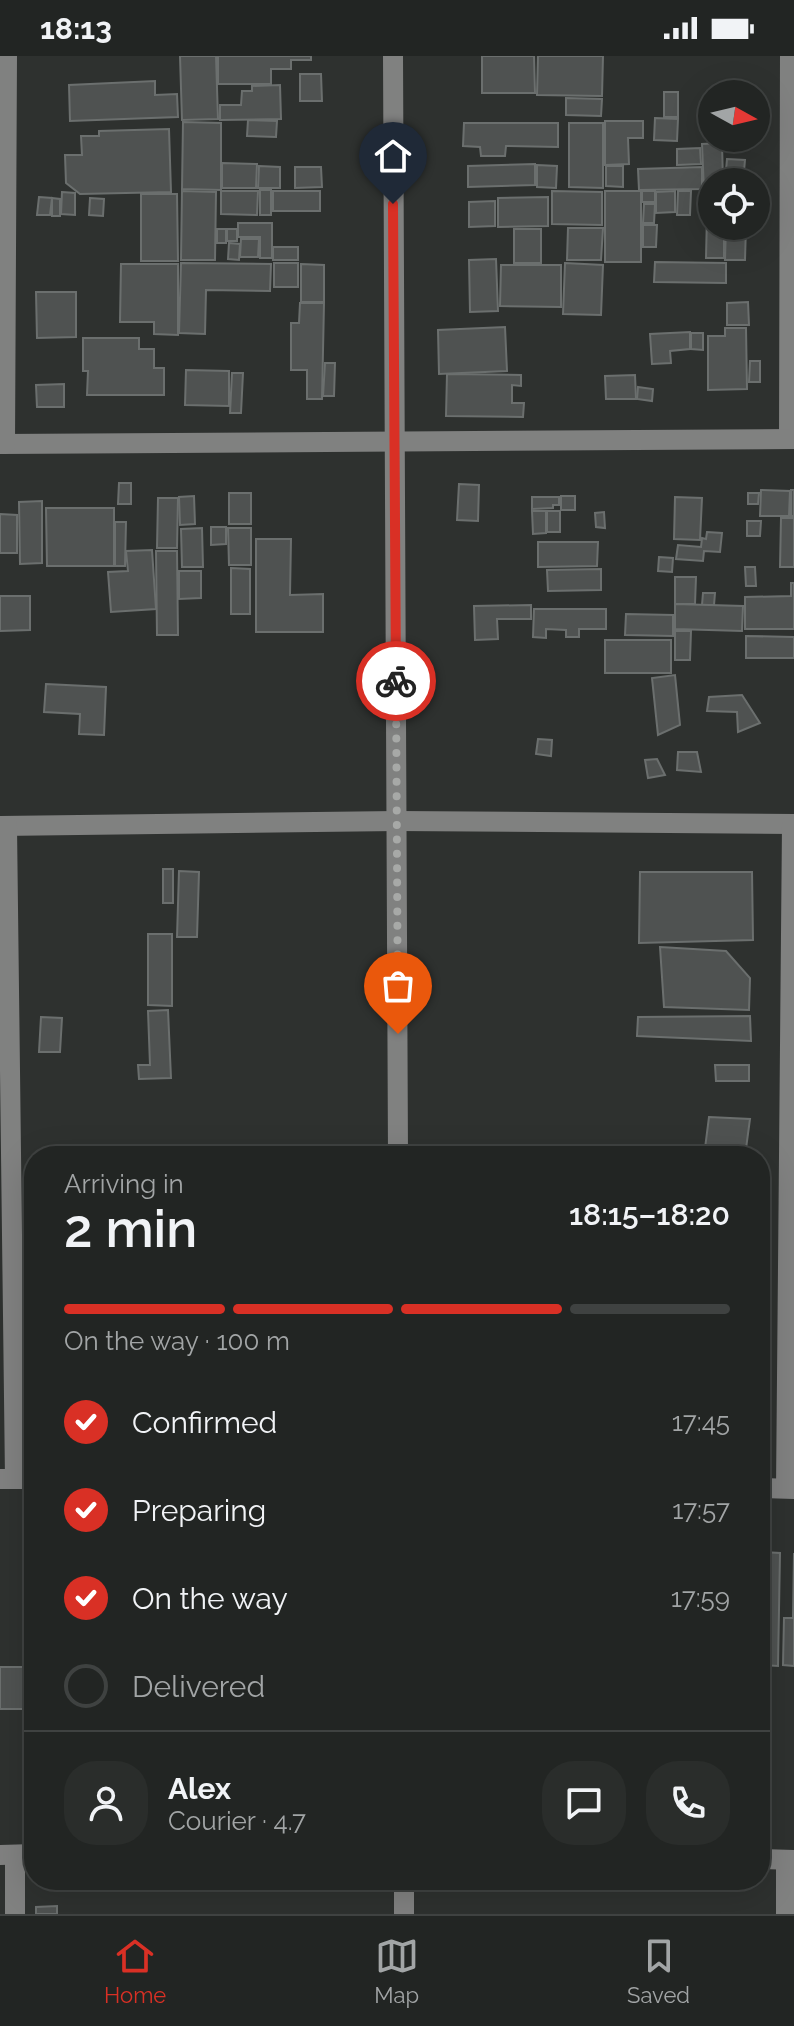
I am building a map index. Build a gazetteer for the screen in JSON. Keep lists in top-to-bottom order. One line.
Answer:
{"north":"right","page":{"status":"18:13","heading":["2 min","Arriving in","18:15–18:20"],"panel":["Alex","Courier · 4.7"],"bar":"On the way · 100 m","list":[["Confirmed","17:45"],["Preparing","17:57"],["On the way","17:59"],"Delivered"],"tabs":["Home","Map","Saved"]}}
